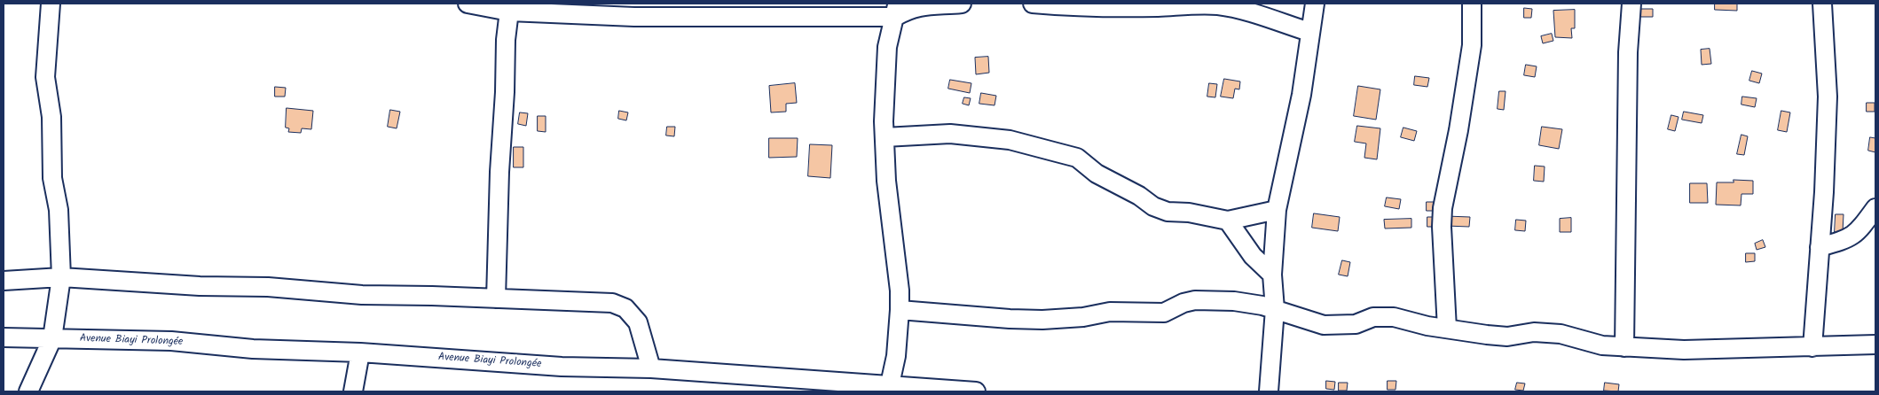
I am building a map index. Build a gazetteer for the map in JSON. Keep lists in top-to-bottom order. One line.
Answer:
{"streets":{"street":["Avenue Biayi Prolongée"]}}
